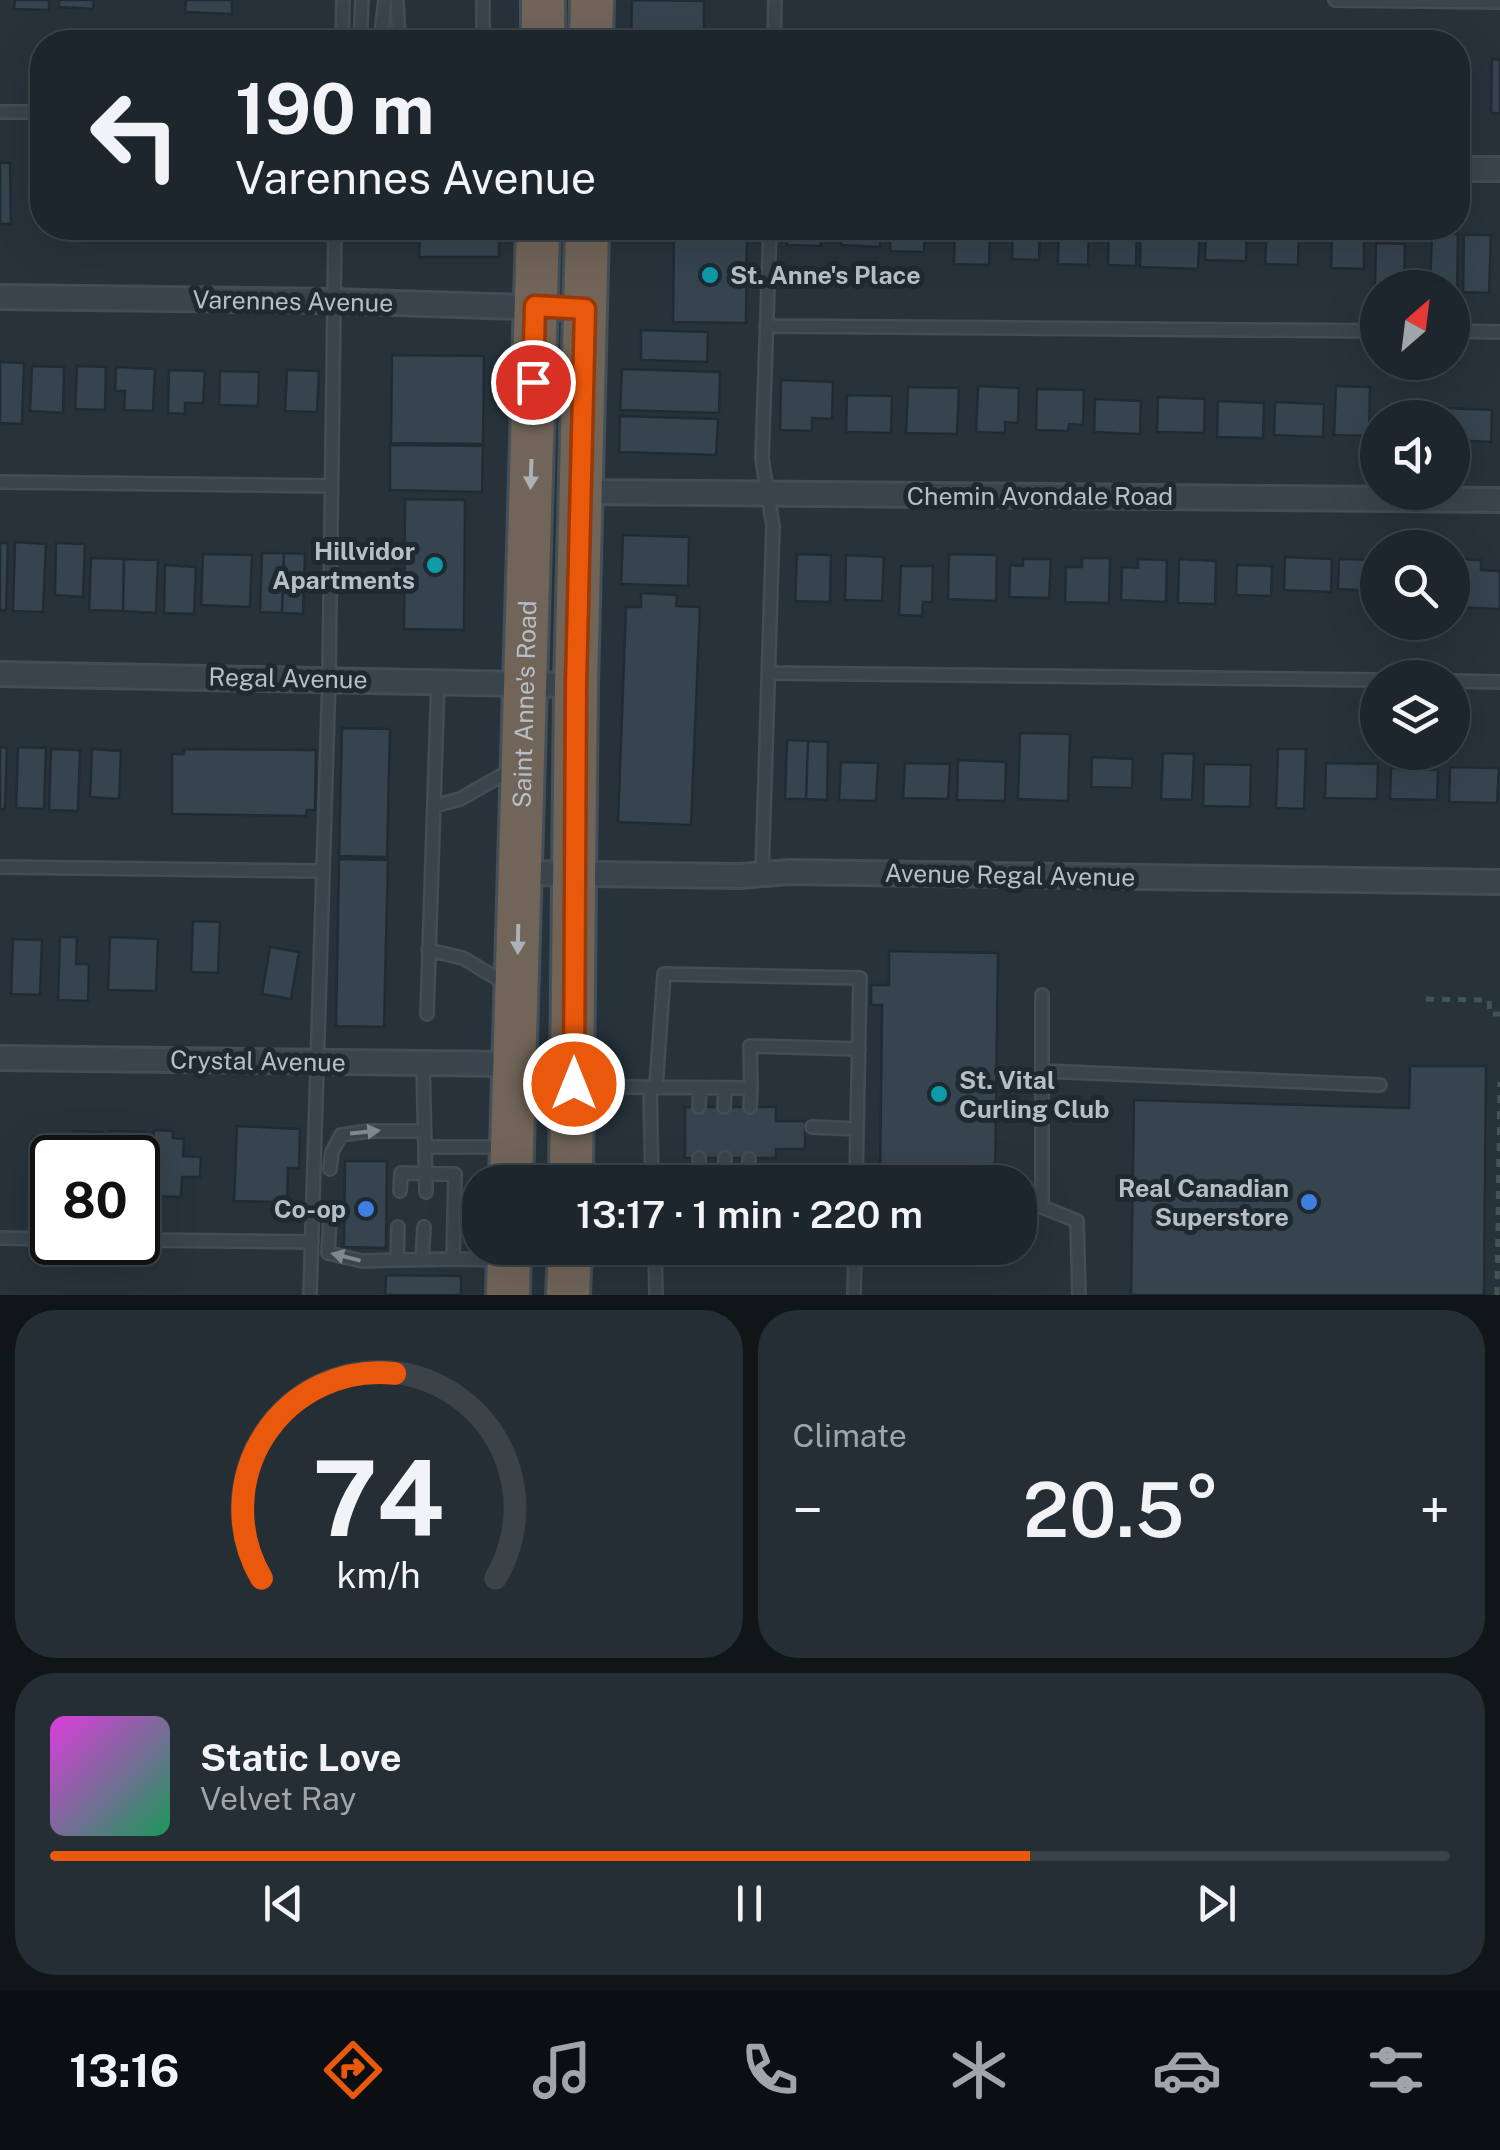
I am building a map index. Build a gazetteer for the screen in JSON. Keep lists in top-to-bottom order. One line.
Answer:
{"streets":{"highway":["Saint Anne's Road"],"street":["Varennes Avenue","Chemin Avondale Road","Regal Avenue","Avenue Regal Avenue","Crystal Avenue"]},"crossings":[["Varennes Avenue","Saint Anne's Road"],["Chemin Avondale Road","Saint Anne's Road"],["Regal Avenue","Saint Anne's Road"],["Saint Anne's Road","Avenue Regal Avenue"],["Saint Anne's Road","Crystal Avenue"]],"places":["St. Anne's Place","Hillvidor Apartments","St. Vital Curling Club","Real Canadian Superstore","Co-op"],"north":"top right","page":{"turn":["190 m","Varennes Avenue"],"limit":"80","trip":"13:17 · 1 min · 220 m","tile":"Climate","heat":["−","20.5°","+"],"song":["Static Love","Velvet Ray"],"tabs":"13:16","gauge":["74","km/h"]}}
